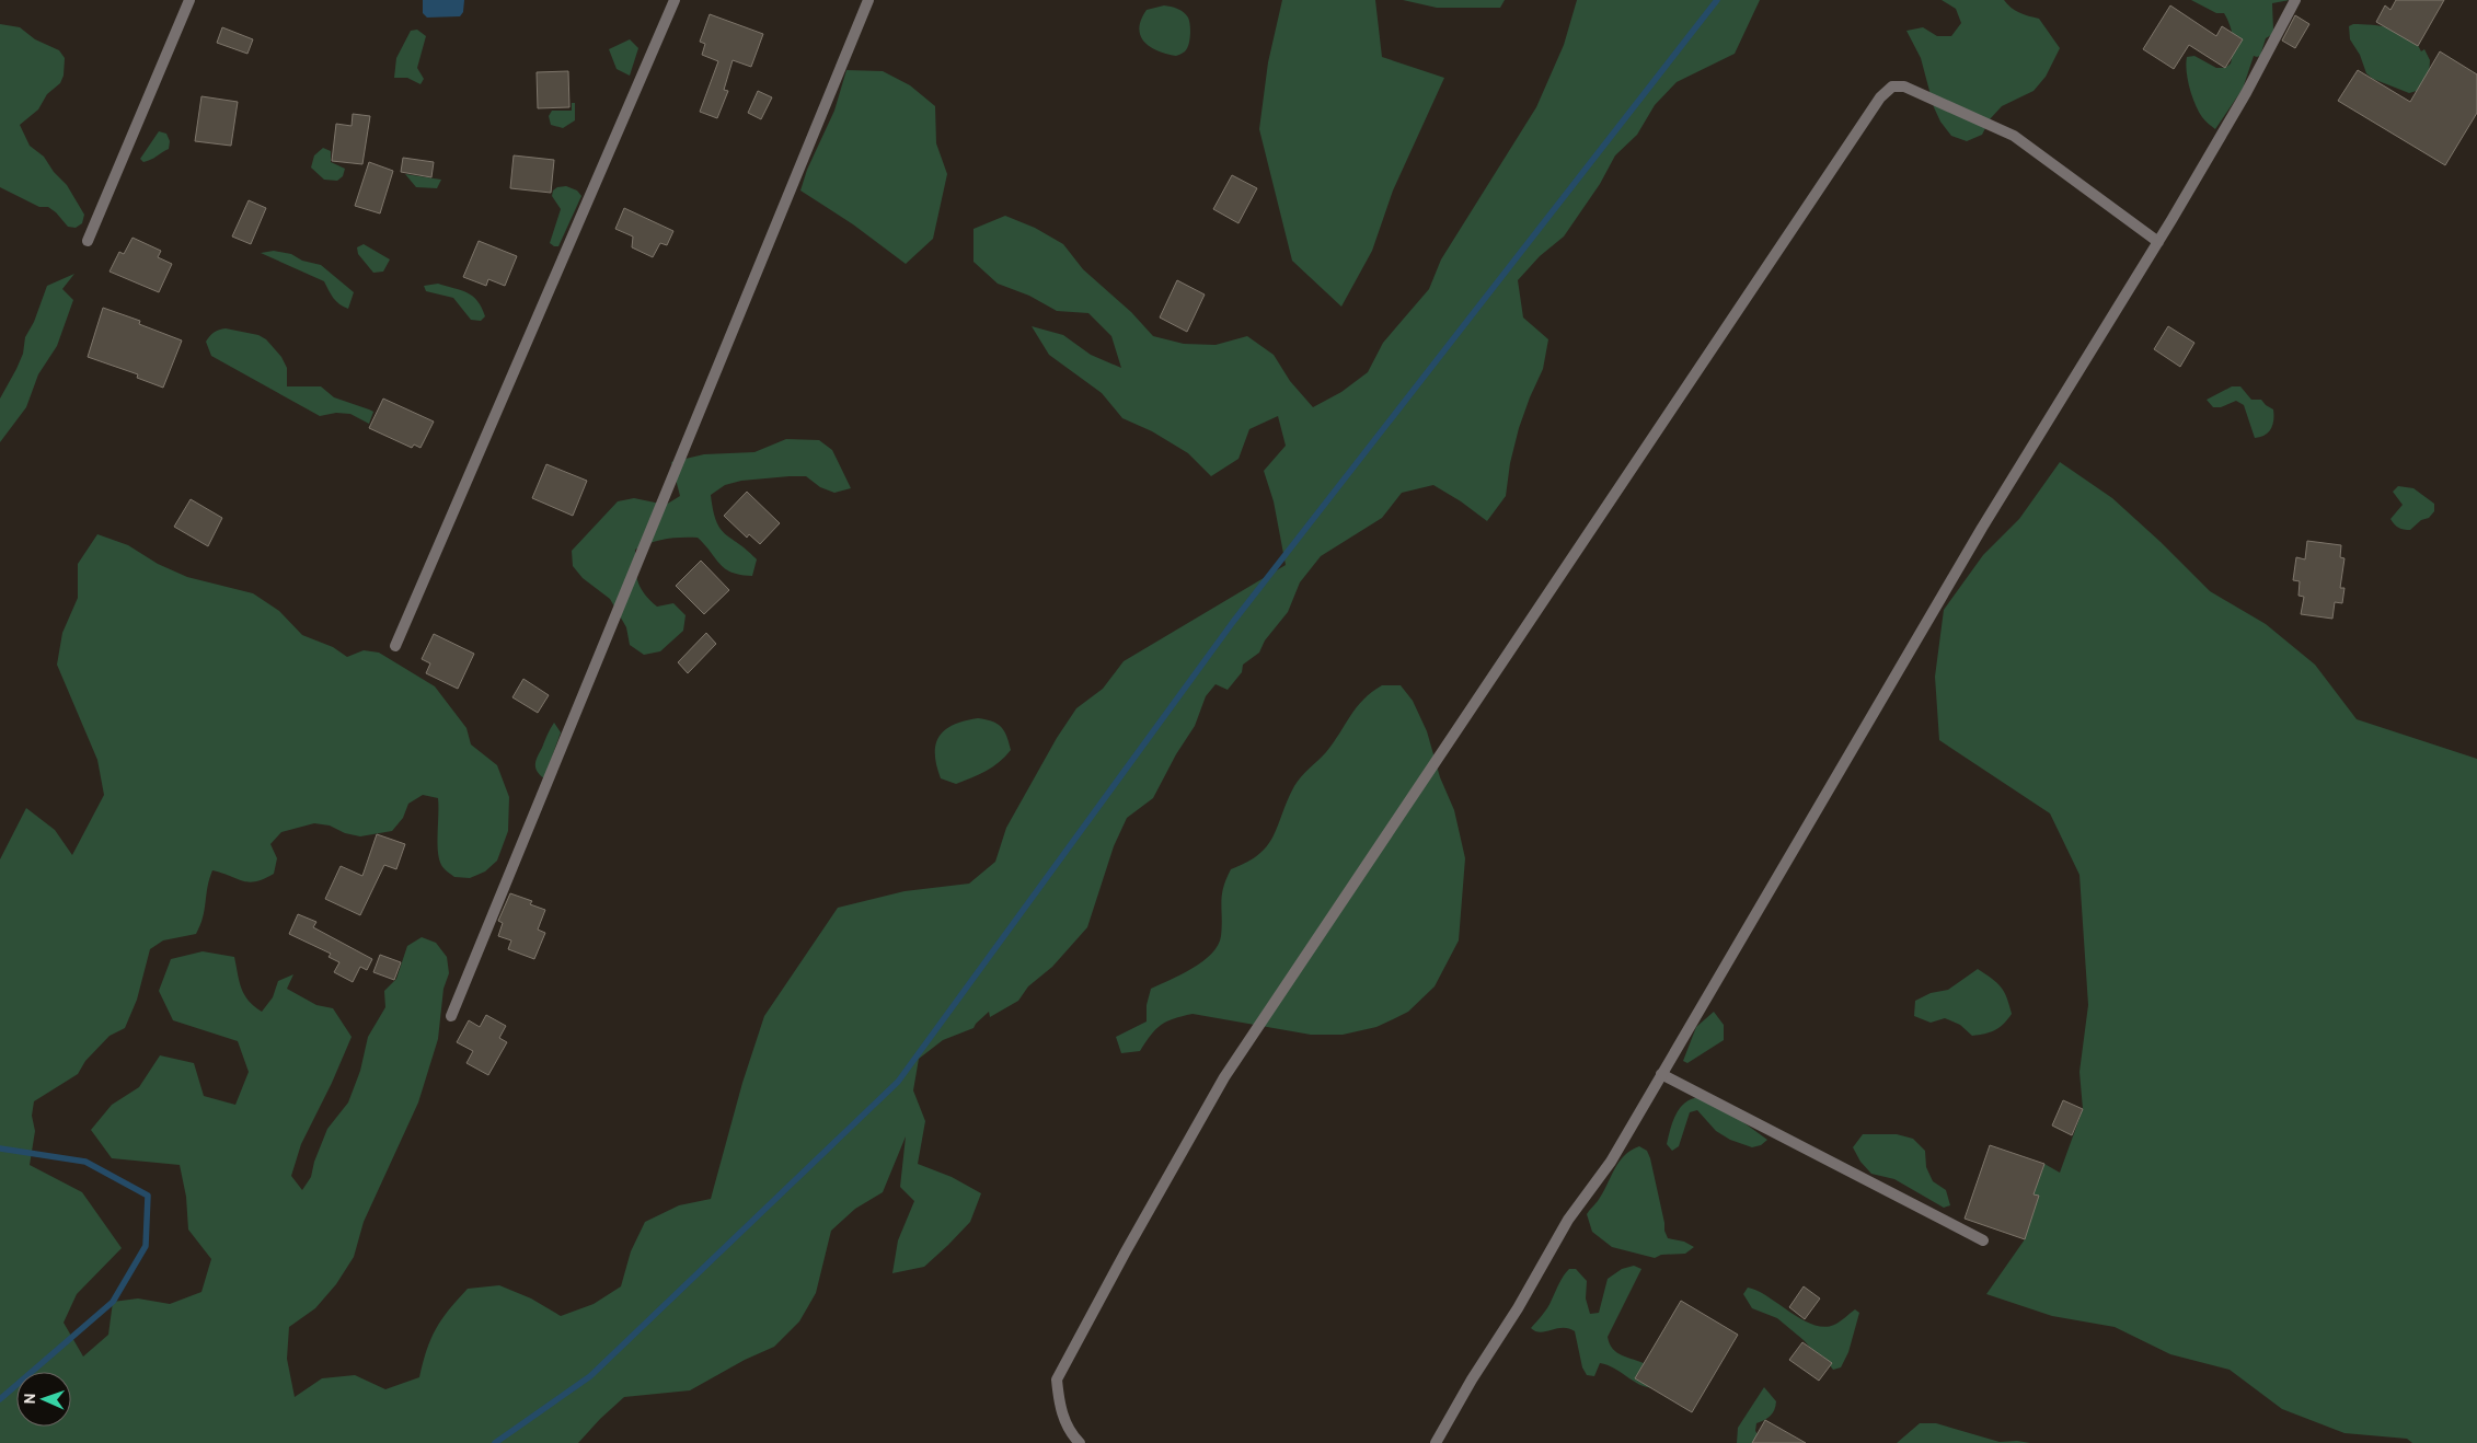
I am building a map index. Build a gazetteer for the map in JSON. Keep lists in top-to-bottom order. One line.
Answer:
{"north":"left"}
